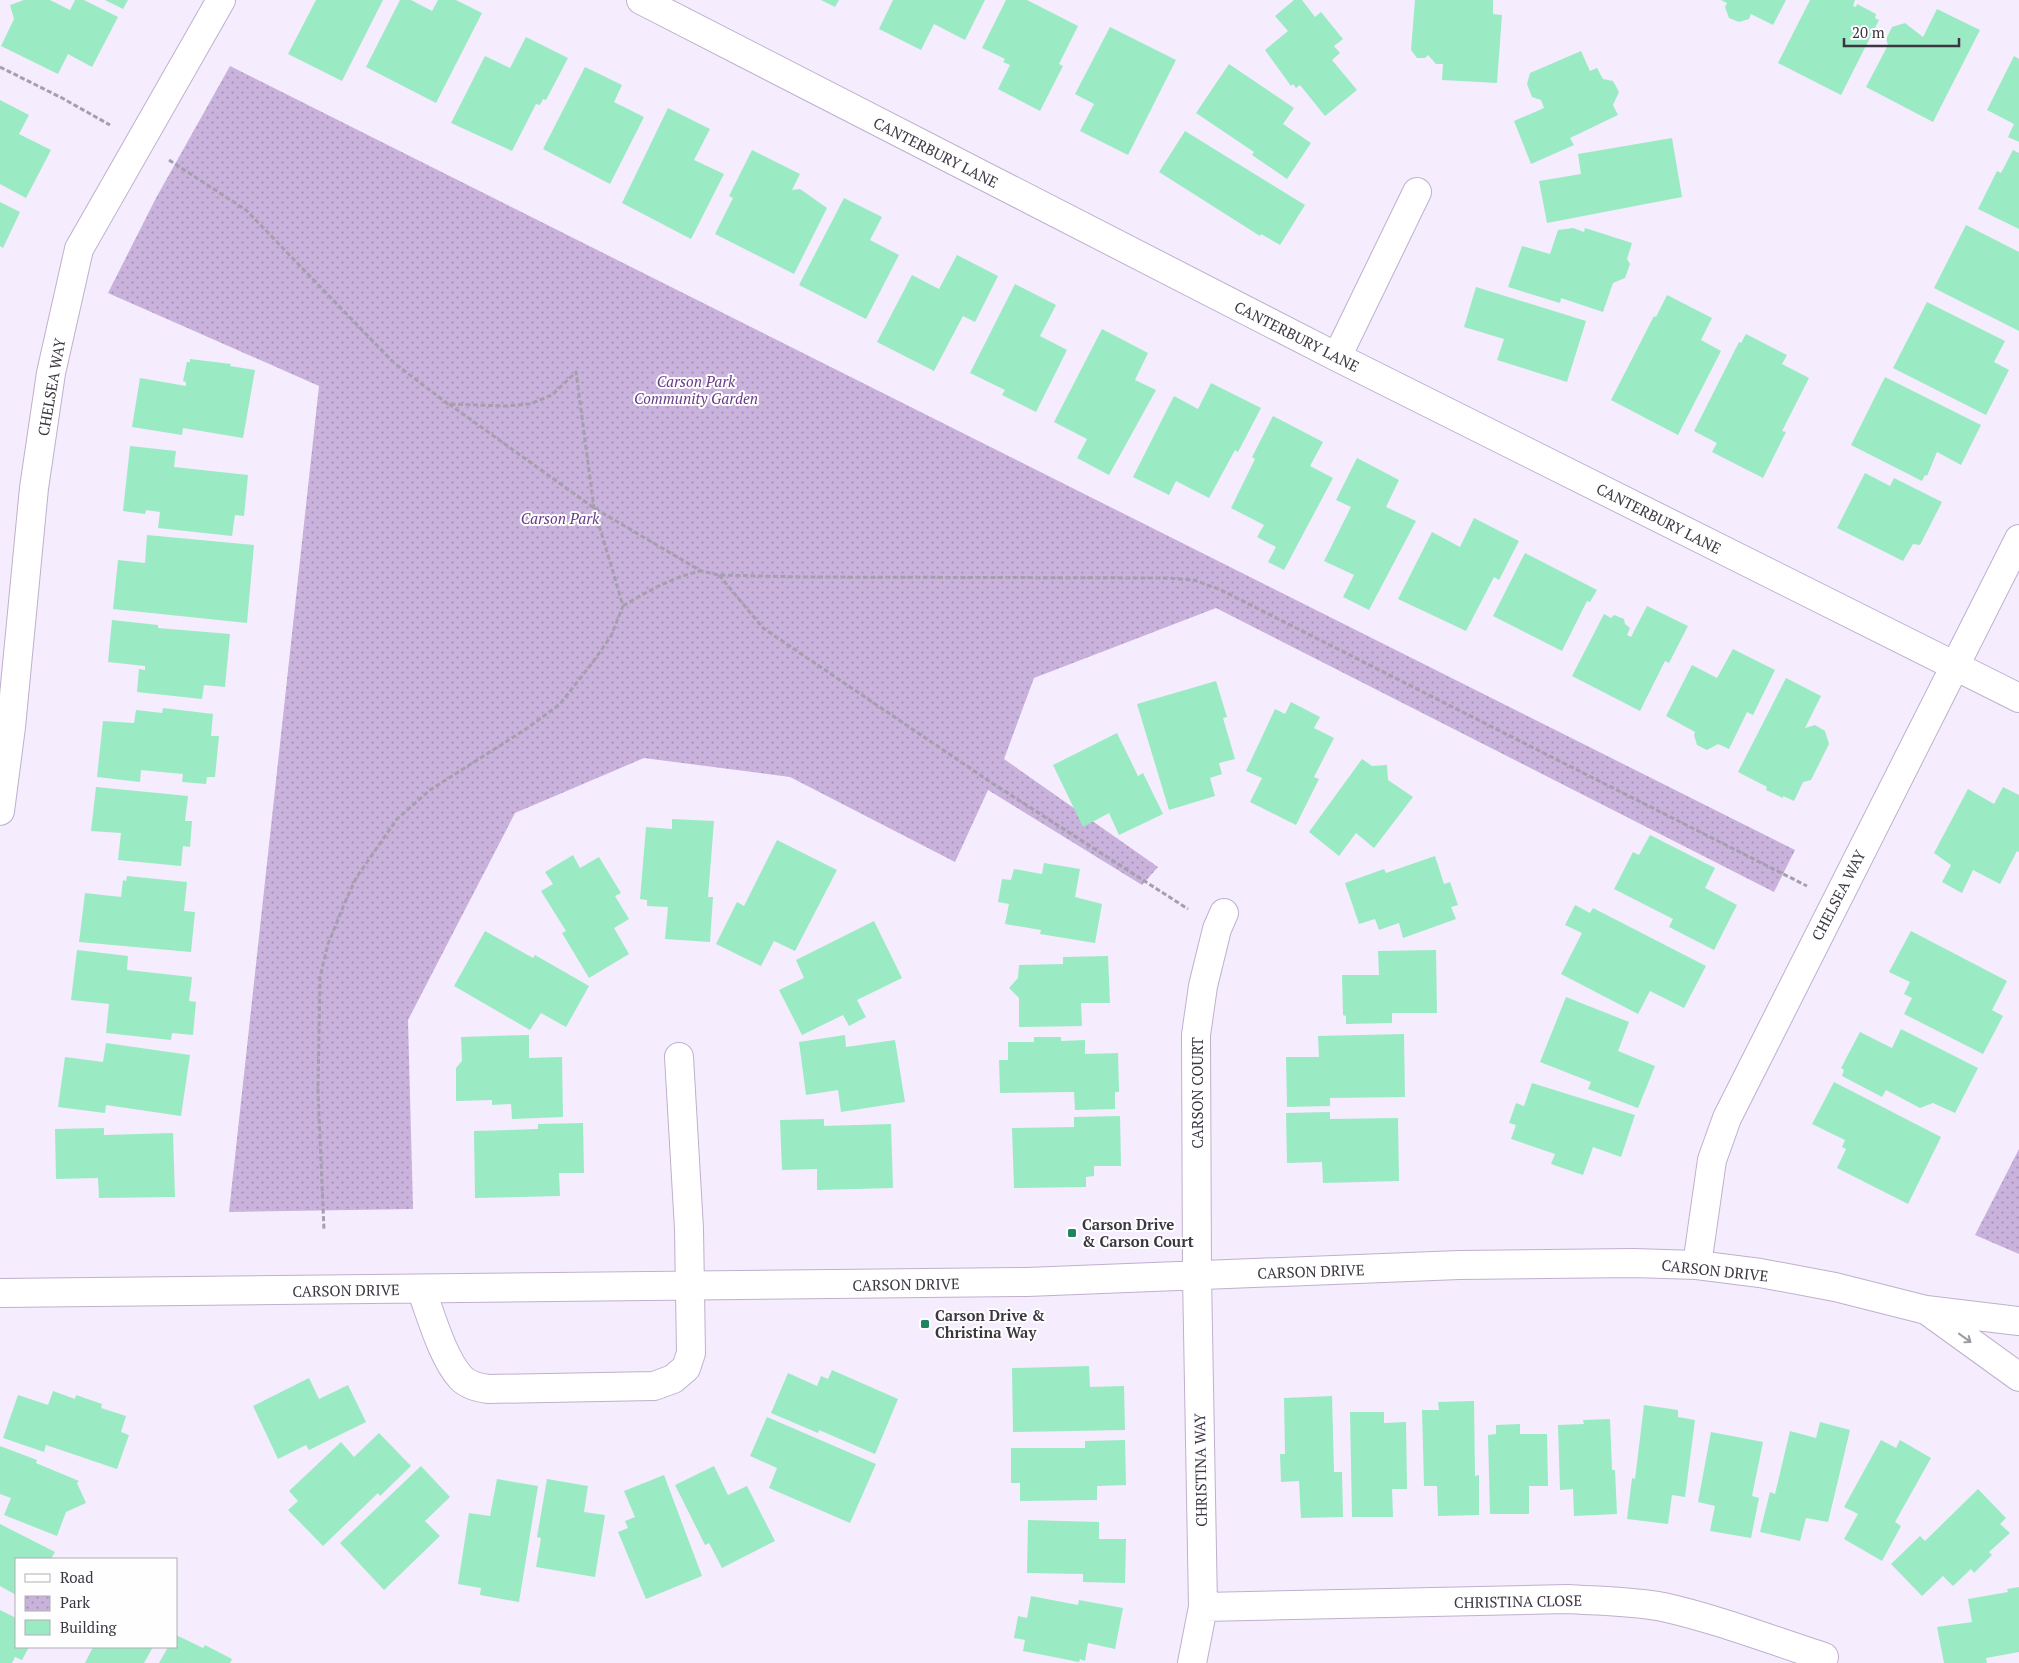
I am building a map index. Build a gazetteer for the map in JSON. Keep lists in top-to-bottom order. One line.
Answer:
{"streets":{"street":["CANTERBURY LANE","CHELSEA WAY","CARSON COURT","CARSON DRIVE","CHRISTINA WAY","CHRISTINA CLOSE"]},"crossings":[["CANTERBURY LANE","CHELSEA WAY"],["CHELSEA WAY","CARSON DRIVE"],["CARSON COURT","CARSON DRIVE"],["CARSON COURT","CHRISTINA WAY"],["CARSON DRIVE","CHRISTINA WAY"],["CHRISTINA WAY","CHRISTINA CLOSE"]],"parks":["Carson Park Community Garden","Carson Park"],"places":{"transit":["Carson Drive & Carson Court","Carson Drive & Christina Way"]},"legend":["Road","Park","Building"],"scale_bar":"20 m"}
